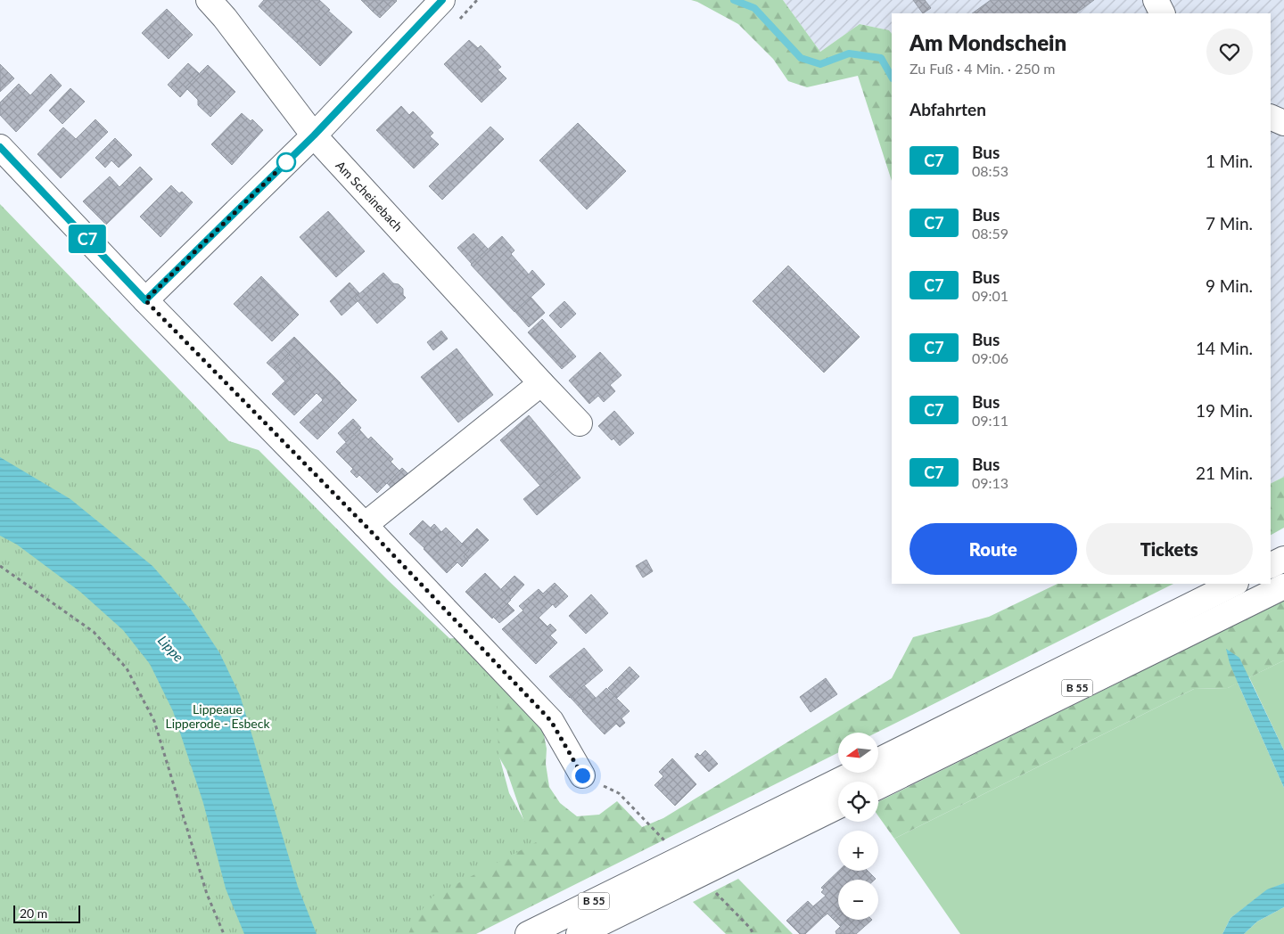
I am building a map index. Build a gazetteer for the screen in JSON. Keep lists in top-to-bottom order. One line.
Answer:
{"streets":{"main road":["Am Scheinebach","B 55"]},"water":["Lippe"],"parks":["Lippeaue Lipperode - Esbeck"],"lines":["bus line C7"],"scale_bar":"20 m","north":"left","page":{"on_map":"C7","heading":[["Am Mondschein","Zu Fuß · 4 Min. · 250 m"],"Abfahrten"],"list":[{"mark":"C7","name":"Bus","note":"08:53","value":"1 Min."},{"mark":"C7","name":"Bus","note":"08:59","value":"7 Min."},{"mark":"C7","name":"Bus","note":"09:01","value":"9 Min."},{"mark":"C7","name":"Bus","note":"09:06","value":"14 Min."},{"mark":"C7","name":"Bus","note":"09:11","value":"19 Min."},{"mark":"C7","name":"Bus","note":"09:13","value":"21 Min."}],"buttons":["Route","Tickets"],"map_buttons":["+","−"],"scale":"20 m"}}
